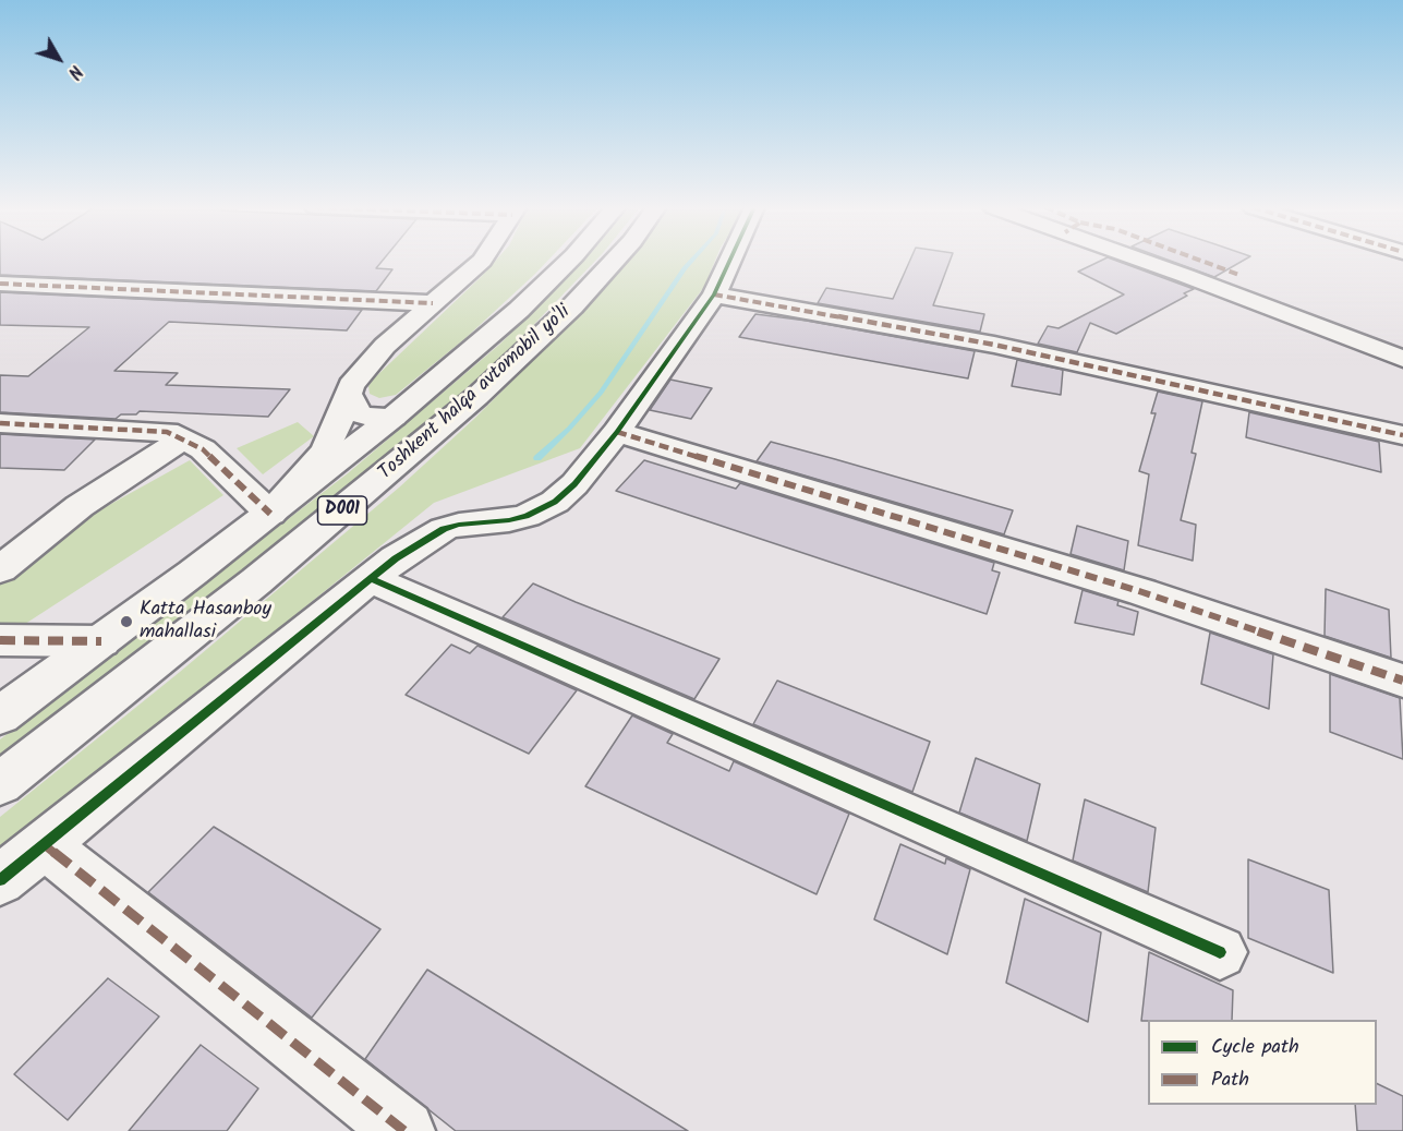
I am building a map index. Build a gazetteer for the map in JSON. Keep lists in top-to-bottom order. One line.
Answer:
{"streets":{"main road":["Toshkent halqa avtomobil yo'li","D001"]},"places":["Katta Hasanboy mahallasi"],"legend":["Cycle path","Path"],"north":"bottom right"}
